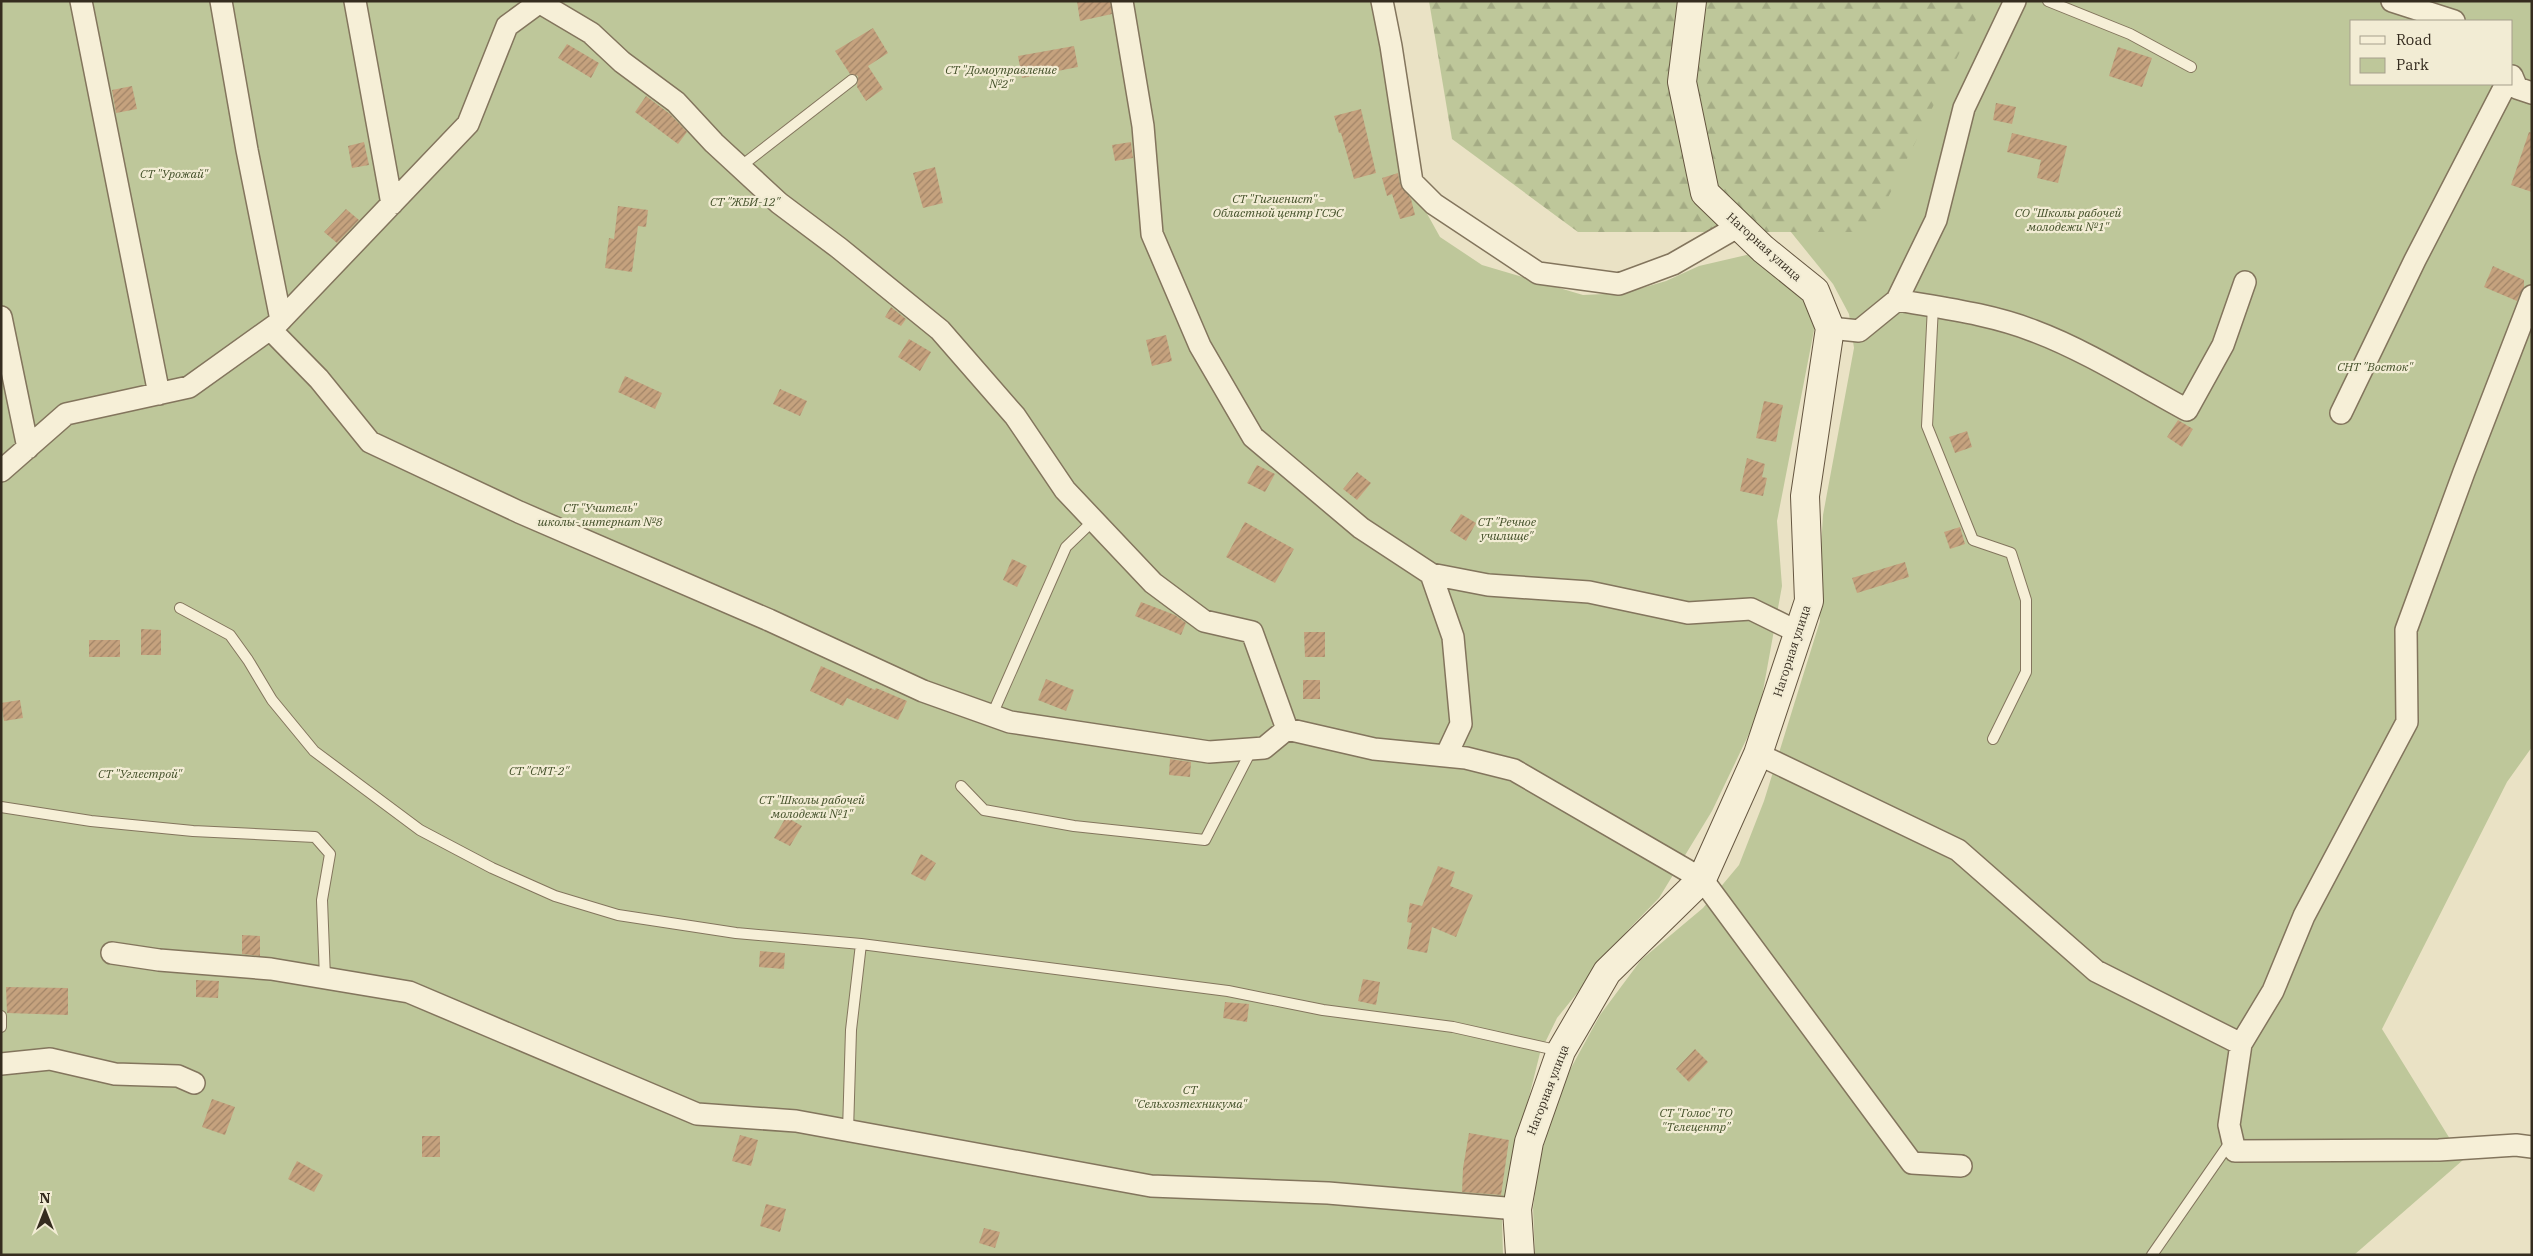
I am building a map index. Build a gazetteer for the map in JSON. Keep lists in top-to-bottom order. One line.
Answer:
{"streets":{"street":["Нагорная улица"]},"parks":["СТ \"Домоуправление №2\"","СТ \"Урожай\"","СТ \"Гигиенист\" - Областной центр ГСЭС","СТ \"ЖБИ-12\"","СО \"Школы рабочей молодежи №1\"","СНТ \"Восток\"","СТ \"Учитель\" школы- интернат №8","СТ \"Речное училище\"","СТ \"СМТ-2\"","СТ \"Углестрой\"","СТ \"Школы рабочей молодежи №1\"","СТ \"Сельхозтехникума\"","СТ \"Голос\" ТО \"Телецентр\""],"legend":["Road","Park"],"north":"top"}
